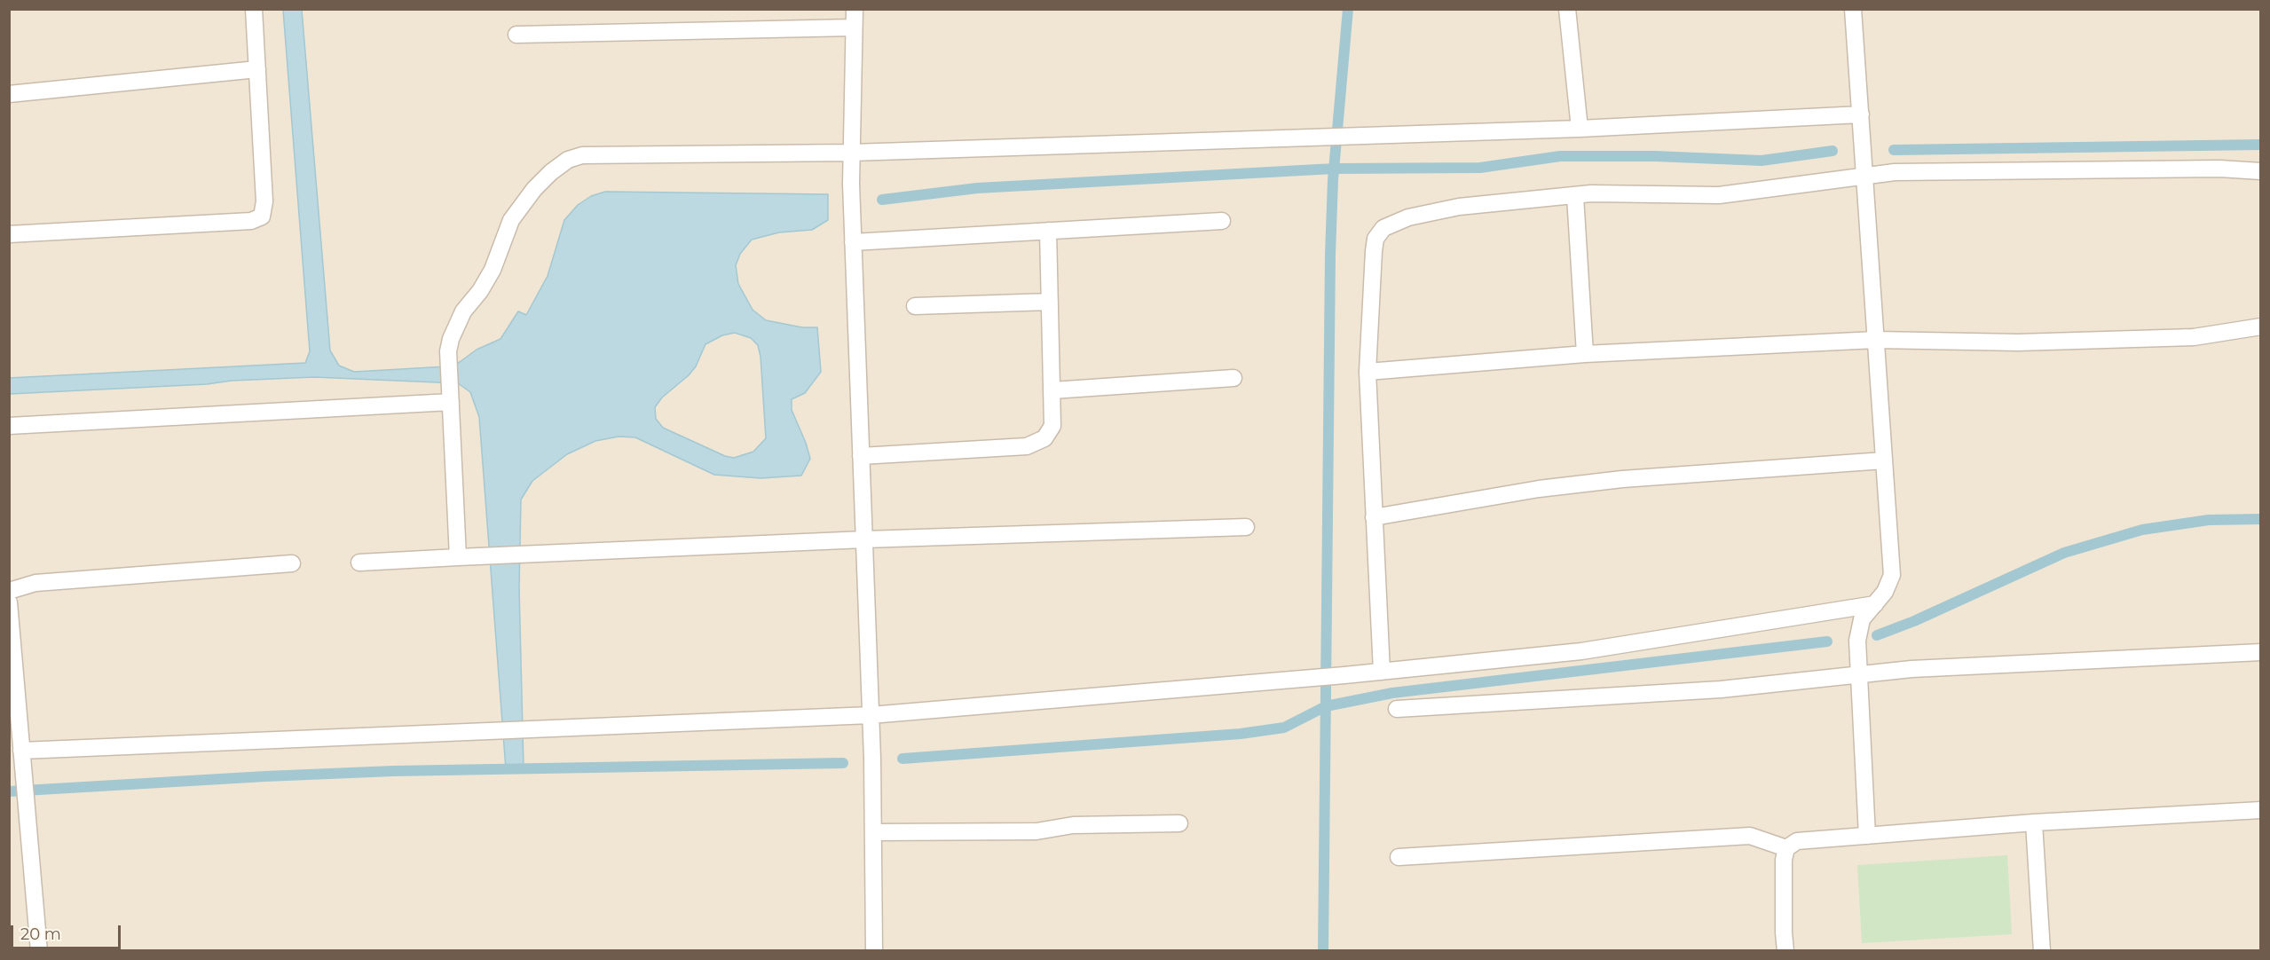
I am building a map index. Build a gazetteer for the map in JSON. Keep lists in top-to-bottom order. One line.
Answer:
{"scale_bar":"20 m"}
